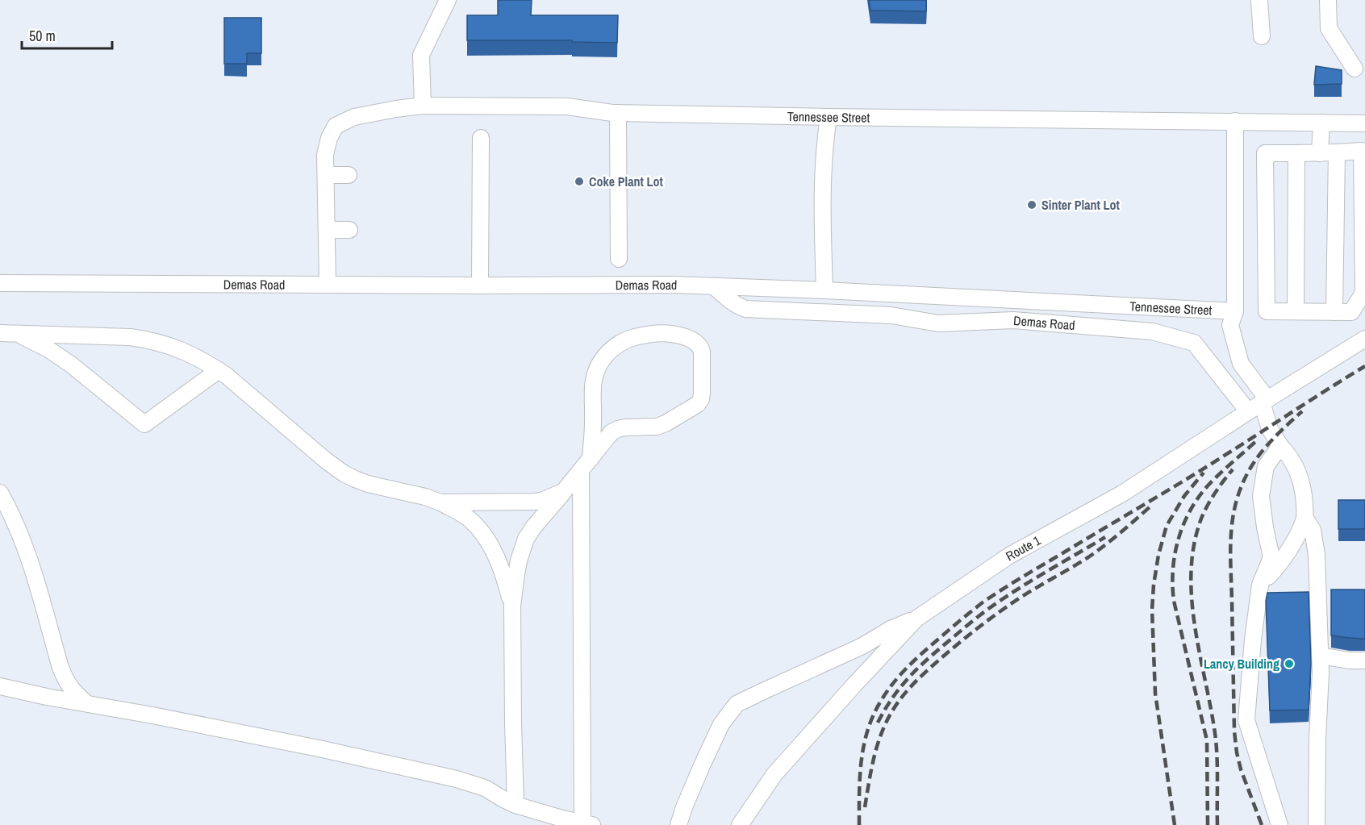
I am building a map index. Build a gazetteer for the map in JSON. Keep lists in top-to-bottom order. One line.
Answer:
{"streets":{"street":["Tennessee Street","Demas Road","Route 1"]},"crossings":[["Tennessee Street","Demas Road"],["Demas Road","Route 1"]],"places":["Coke Plant Lot","Sinter Plant Lot","Lancy Building"],"scale_bar":"50 m"}
